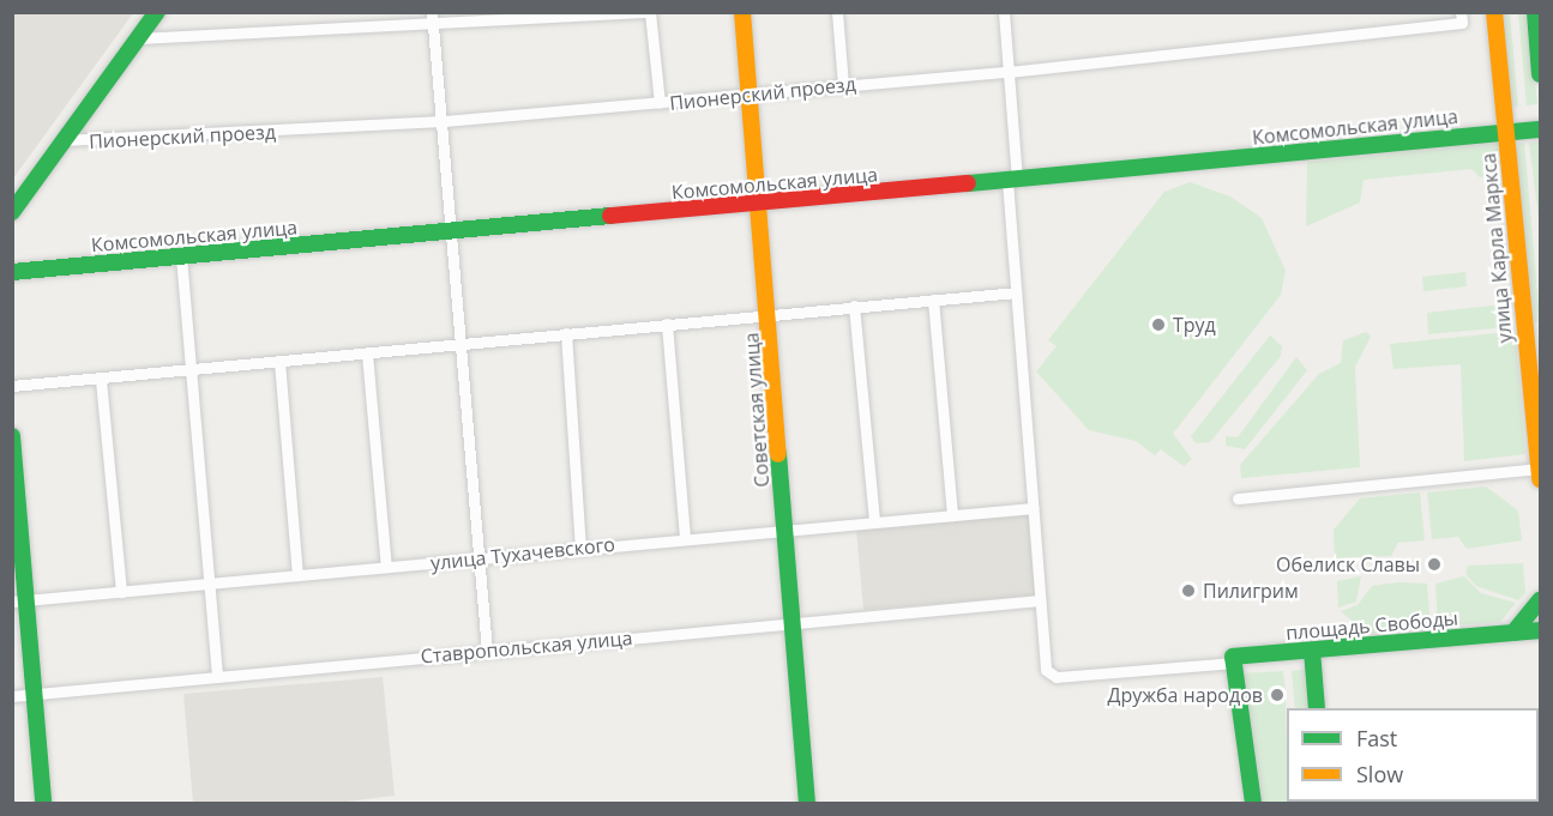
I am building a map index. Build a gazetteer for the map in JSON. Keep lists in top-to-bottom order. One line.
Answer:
{"streets":{"main road":["Комсомольская улица","улица Карла Маркса","Советская улица","площадь Свободы"],"street":["Пионерский проезд","улица Тухачевского","Ставропольская улица"]},"crossings":[["Пионерский проезд","Советская улица"],["Комсомольская улица","улица Карла Маркса"],["Комсомольская улица","Советская улица"],["Советская улица","улица Тухачевского"],["Советская улица","Ставропольская улица"]],"places":["Труд","Обелиск Славы","Пилигрим","Дружба народов"],"legend":["Fast","Slow"]}
